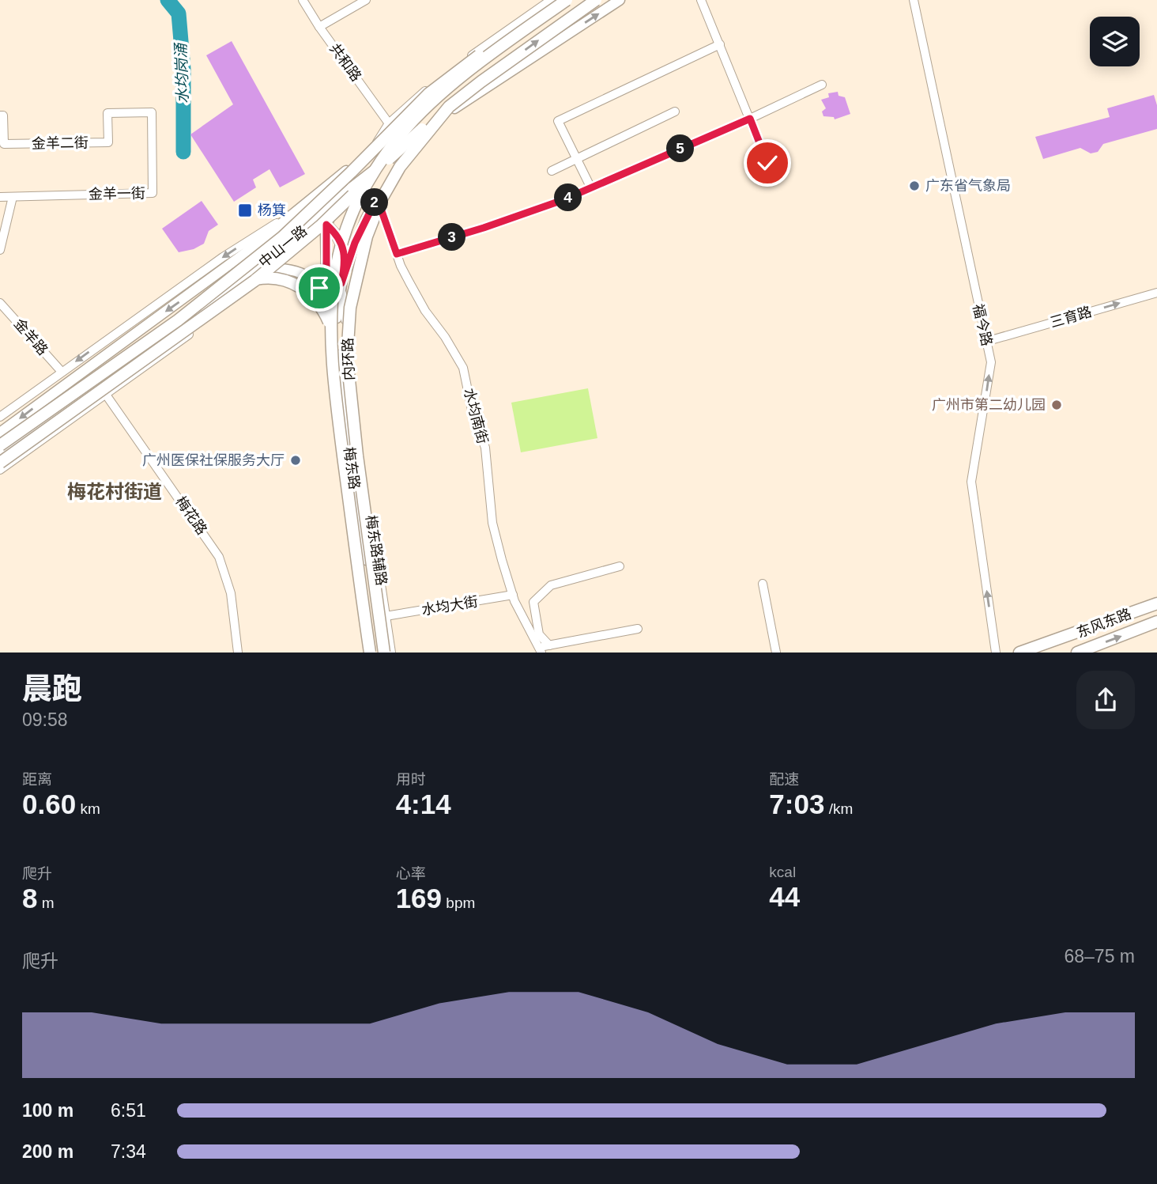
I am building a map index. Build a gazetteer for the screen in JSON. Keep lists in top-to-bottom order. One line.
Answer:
{"streets":{"highway":["内环路","东风东路"],"main road":["中山一路","梅东路"],"street":["共和路","金羊二街","金羊一街","三育路","福今路","金羊路","水均南街","梅花路","梅东路辅路","水均大街"]},"crossings":[["金羊二街","金羊一街"],["三育路","福今路"],["内环路","梅东路"],["水均南街","水均大街"],["梅东路","梅东路辅路"],["梅东路辅路","水均大街"]],"one_way":["三育路","福今路"],"districts":["梅花村街道"],"water":["水均岗涌"],"places":{"other":["广东省气象局","广州市第二幼儿园","广州医保社保服务大厅"],"transit":["杨箕"]},"page":{"pins":["5","4","2","3"],"heading":["晨跑","09:58"],"stats":[["距离","0.60 km"],["用时","4:14"],["配速","7:03 /km"],["爬升","8 m"],["心率","169 bpm"],["kcal","44"]],"chart":["爬升","68–75 m"],"list":[{"name":"100 m","note":"6:51"},{"name":"200 m","note":"7:34"}]}}
